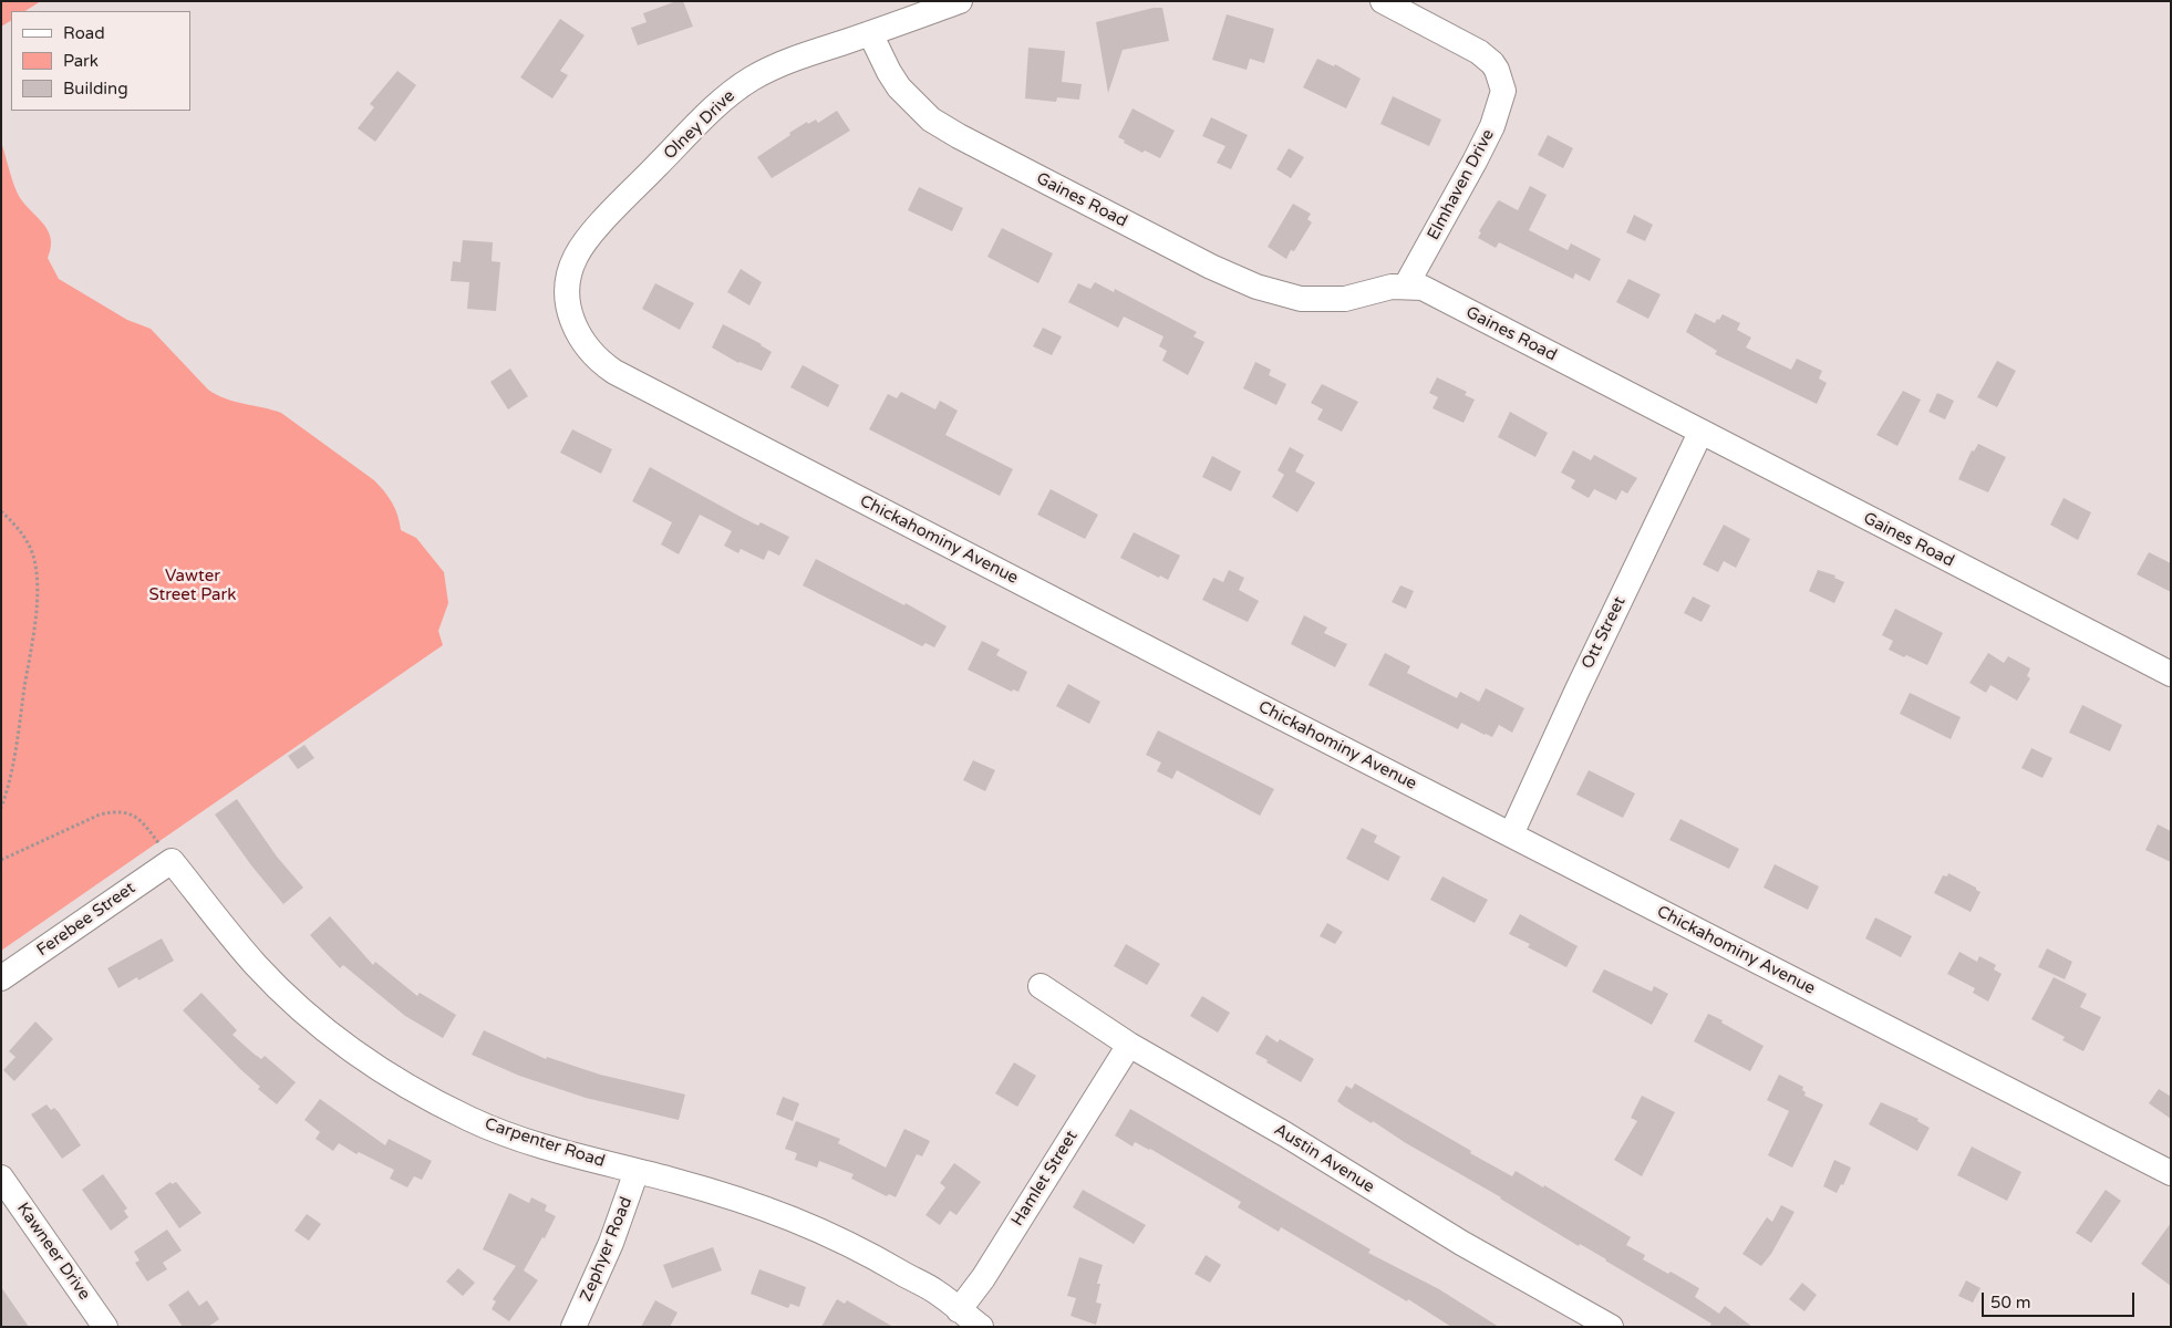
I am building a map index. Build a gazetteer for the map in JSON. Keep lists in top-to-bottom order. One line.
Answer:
{"streets":{"street":["Olney Drive","Elmhaven Drive","Gaines Road","Chickahominy Avenue","Ott Street","Ferebee Street","Carpenter Road","Austin Avenue","Hamlet Street","Zephyer Road","Kawneer Drive"]},"crossings":[["Olney Drive","Gaines Road"],["Olney Drive","Chickahominy Avenue"],["Elmhaven Drive","Gaines Road"],["Gaines Road","Ott Street"],["Chickahominy Avenue","Ott Street"],["Ferebee Street","Carpenter Road"],["Carpenter Road","Hamlet Street"],["Carpenter Road","Zephyer Road"],["Austin Avenue","Hamlet Street"]],"parks":["Vawter Street Park"],"legend":["Road","Park","Building"],"scale_bar":"50 m"}
